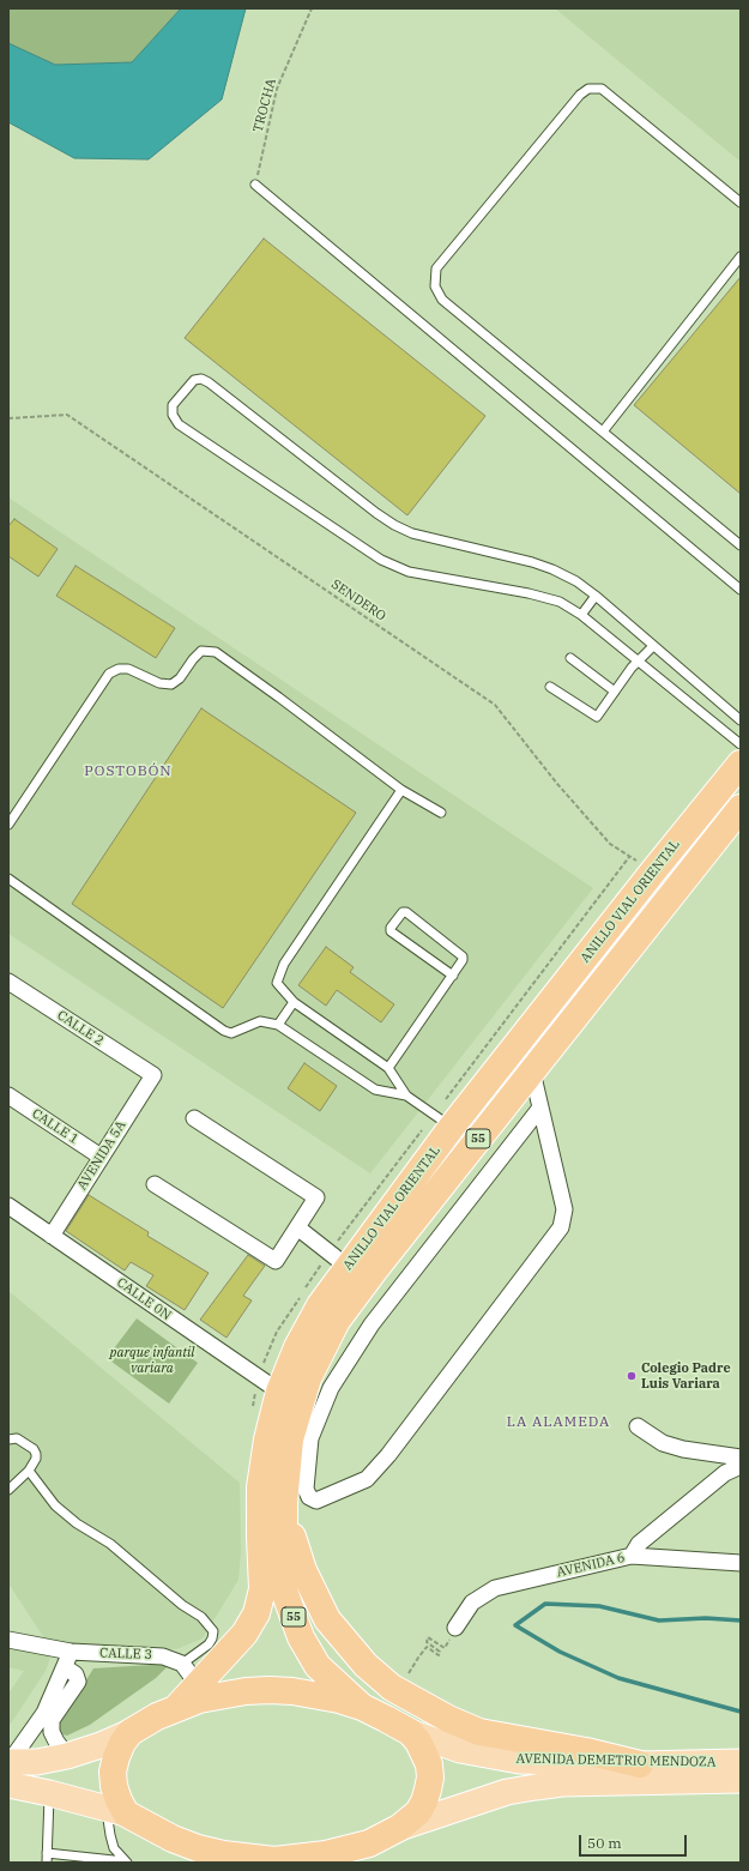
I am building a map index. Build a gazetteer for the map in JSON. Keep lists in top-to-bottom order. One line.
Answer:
{"streets":{"highway":["ANILLO VIAL ORIENTAL","55"],"main road":["AVENIDA DEMETRIO MENDOZA"],"street":["CALLE 2","CALLE 1","AVENIDA 5A","CALLE 0N","AVENIDA 6","CALLE 3"],"path":["TROCHA","SENDERO"]},"crossings":[["SENDERO","ANILLO VIAL ORIENTAL"],["ANILLO VIAL ORIENTAL","55"],["ANILLO VIAL ORIENTAL","CALLE 0N"],["CALLE 2","AVENIDA 5A"],["CALLE 1","AVENIDA 5A"],["55","AVENIDA DEMETRIO MENDOZA"],["AVENIDA 5A","CALLE 0N"]],"districts":["POSTOBÓN","LA ALAMEDA"],"parks":["parque infantil variara"],"places":["Colegio Padre Luis Variara"],"scale_bar":"50 m"}
